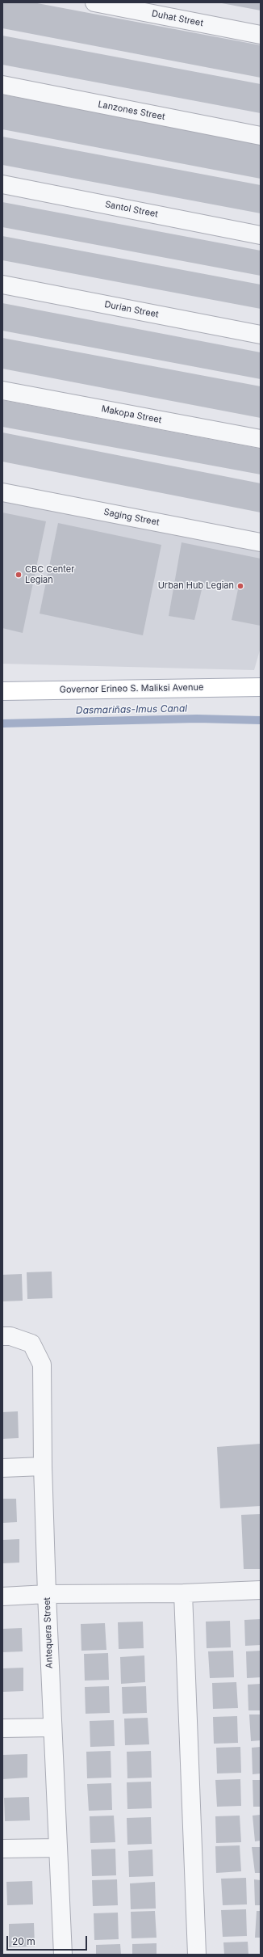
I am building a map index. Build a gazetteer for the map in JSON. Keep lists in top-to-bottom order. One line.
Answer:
{"streets":{"main road":["Governor Erineo S. Maliksi Avenue"],"street":["Duhat Street","Lanzones Street","Santol Street","Durian Street","Makopa Street","Saging Street","Antequera Street"]},"water":["Dasmariñas-Imus Canal"],"places":["CBC Center Legian","Urban Hub Legian"],"scale_bar":"20 m"}
